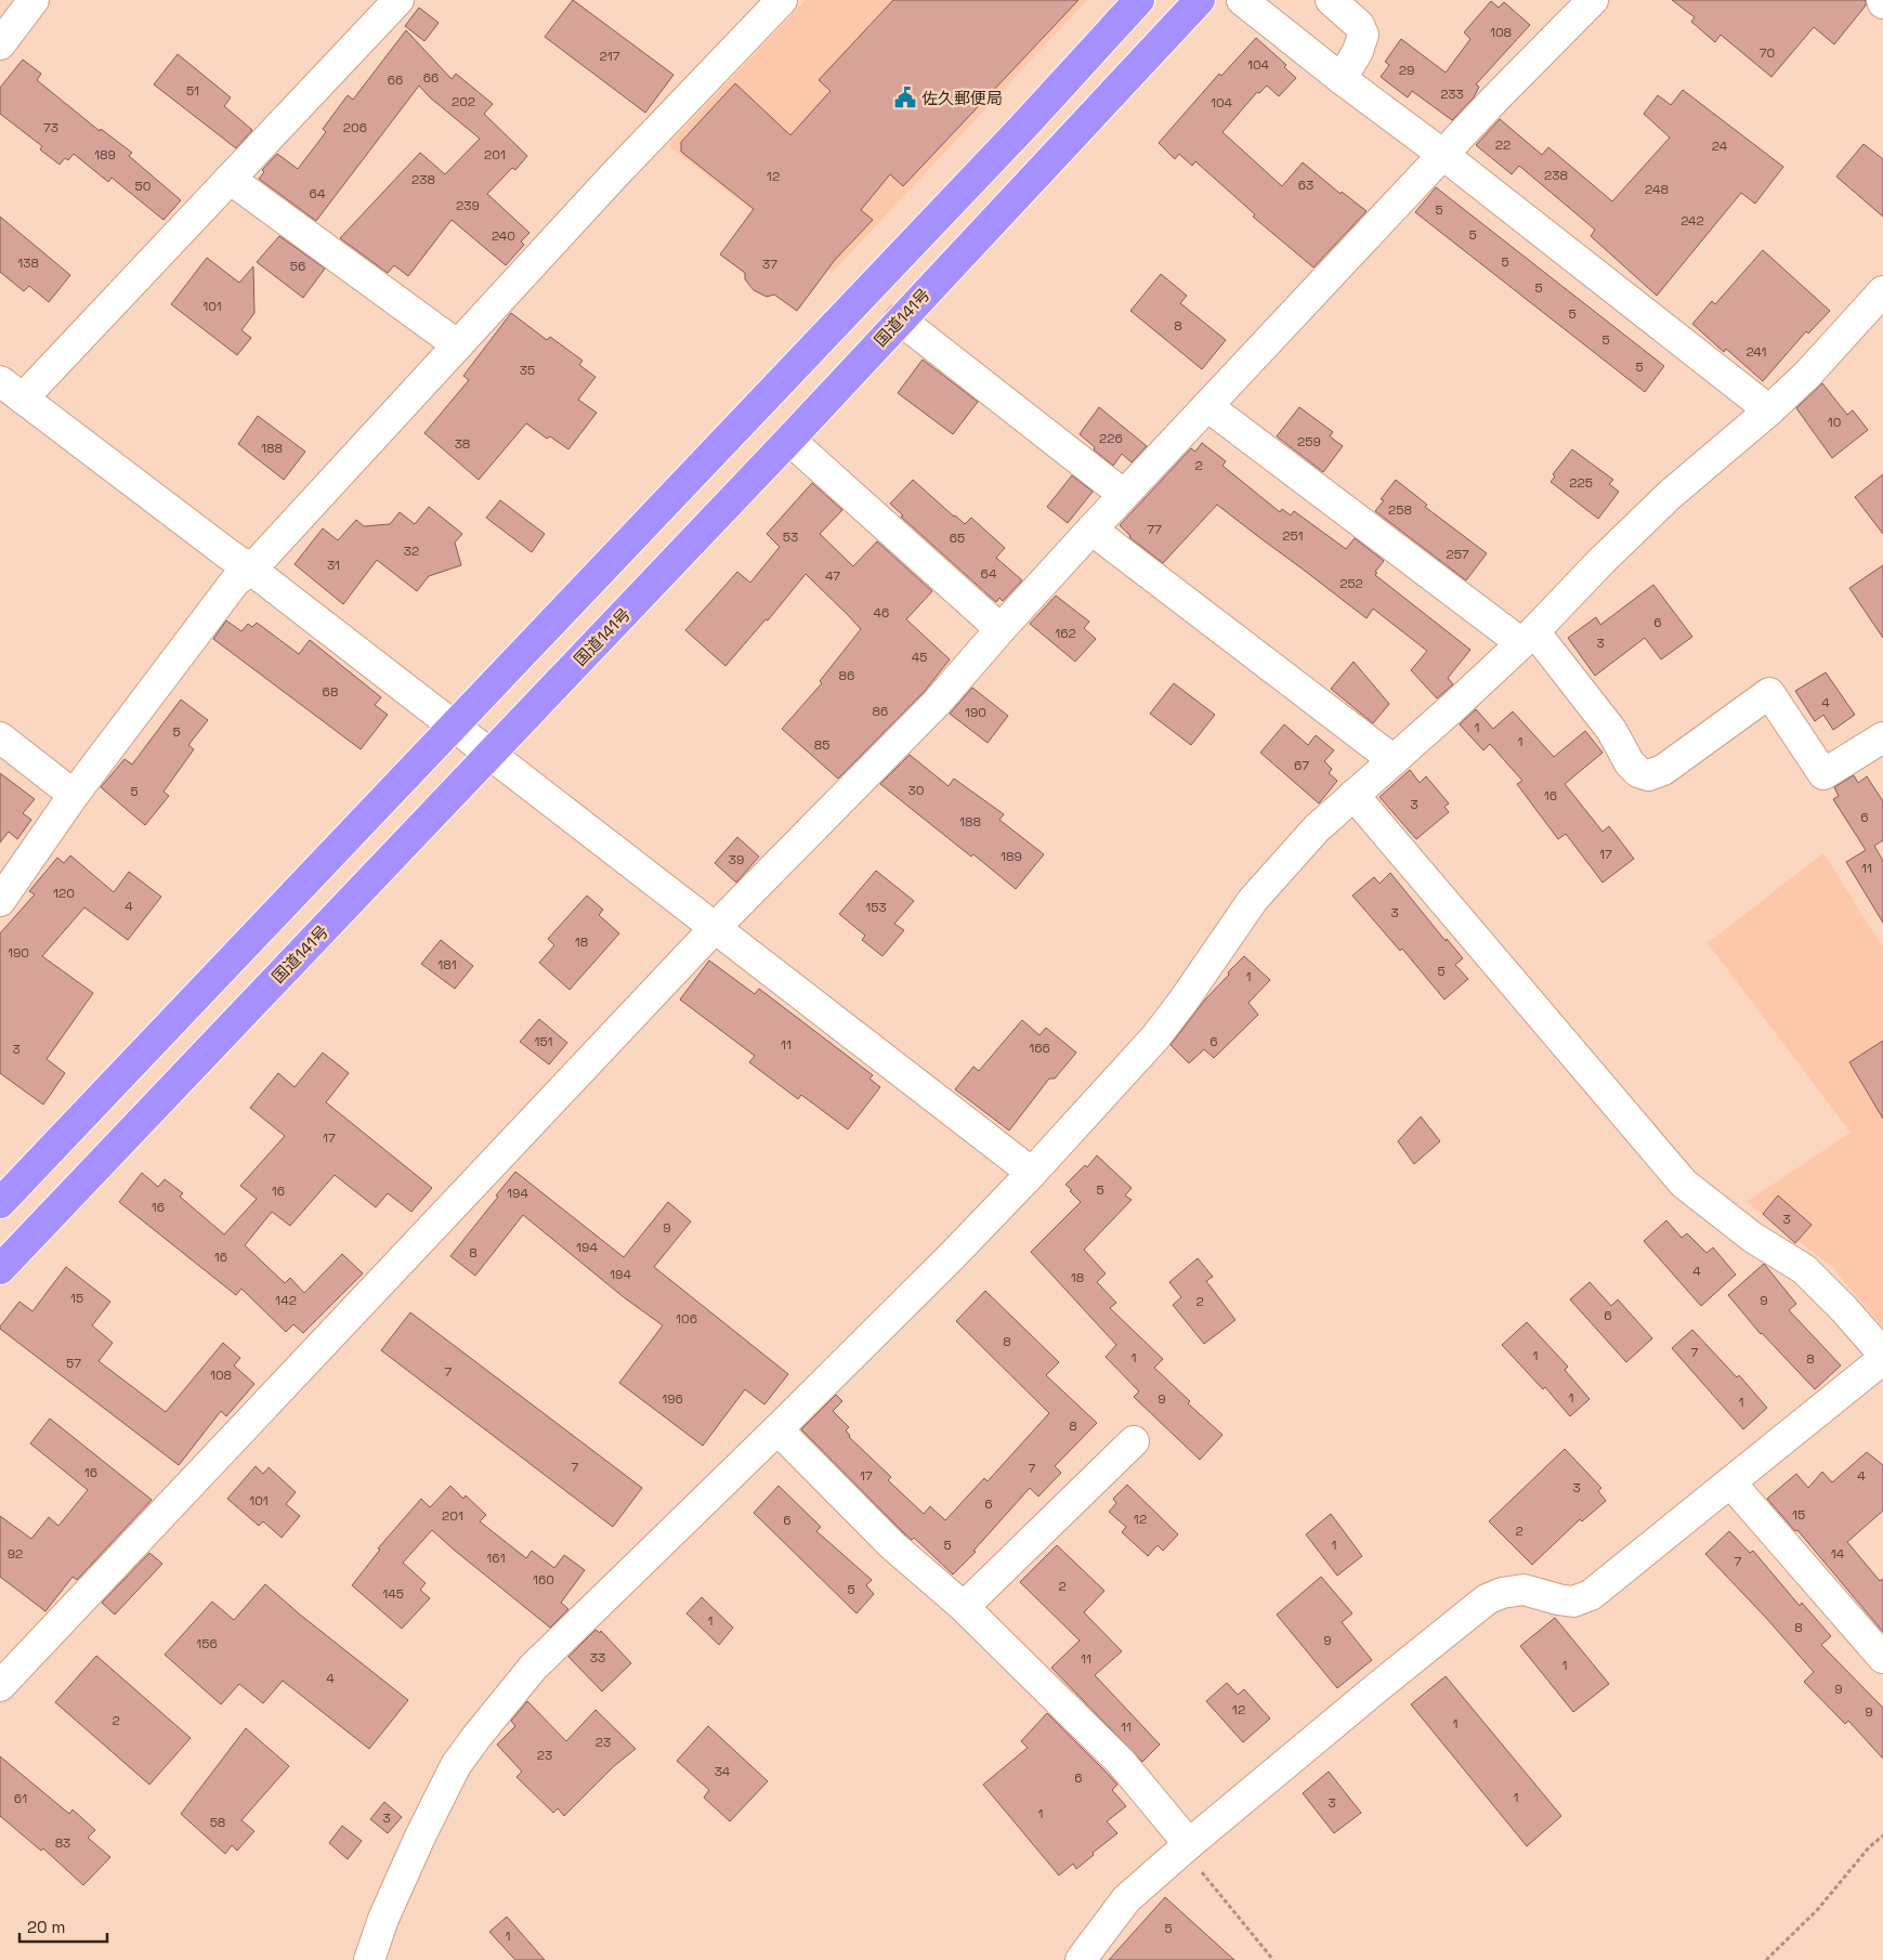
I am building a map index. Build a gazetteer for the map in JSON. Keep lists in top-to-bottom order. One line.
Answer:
{"streets":{"highway":["国道141号"]},"places":{"public building":["佐久郵便局"]},"house_numbers":["108","70","217","104","29","66","66","51","233","202","104","73","206","22","24","189","201","238","12","238","63","50","248","64","239","5","242","5","240","5","138","37","56","5","101","5","8","5","241","5","35","10","226","259","38","188","2","225","258","77","251","53","65","32","257","31","64","47","252","46","6","162","3","45","86","68","4","86","190","1","5","1","85","67","30","5","16","3","6","188","17","189","39","11","120","4","153","3","18","190","181","5","1","151","6","11","166","3","17","5","16","194","16","3","9","194","8","16","4","194","18","15","142","9","2","6","106","8","7","1","1","8","57","7","108","1","196","9","1","8","7","7","16","17","4","3","101","6","15","201","12","6","2","5","1","92","14","161","7","160","2","5","145","1","8","9","156","33","11","1","4","9","12","9","2","1","11","23","23","34","6","1","61","3","1","3","58","83","5","1"],"scale_bar":"20 m"}
